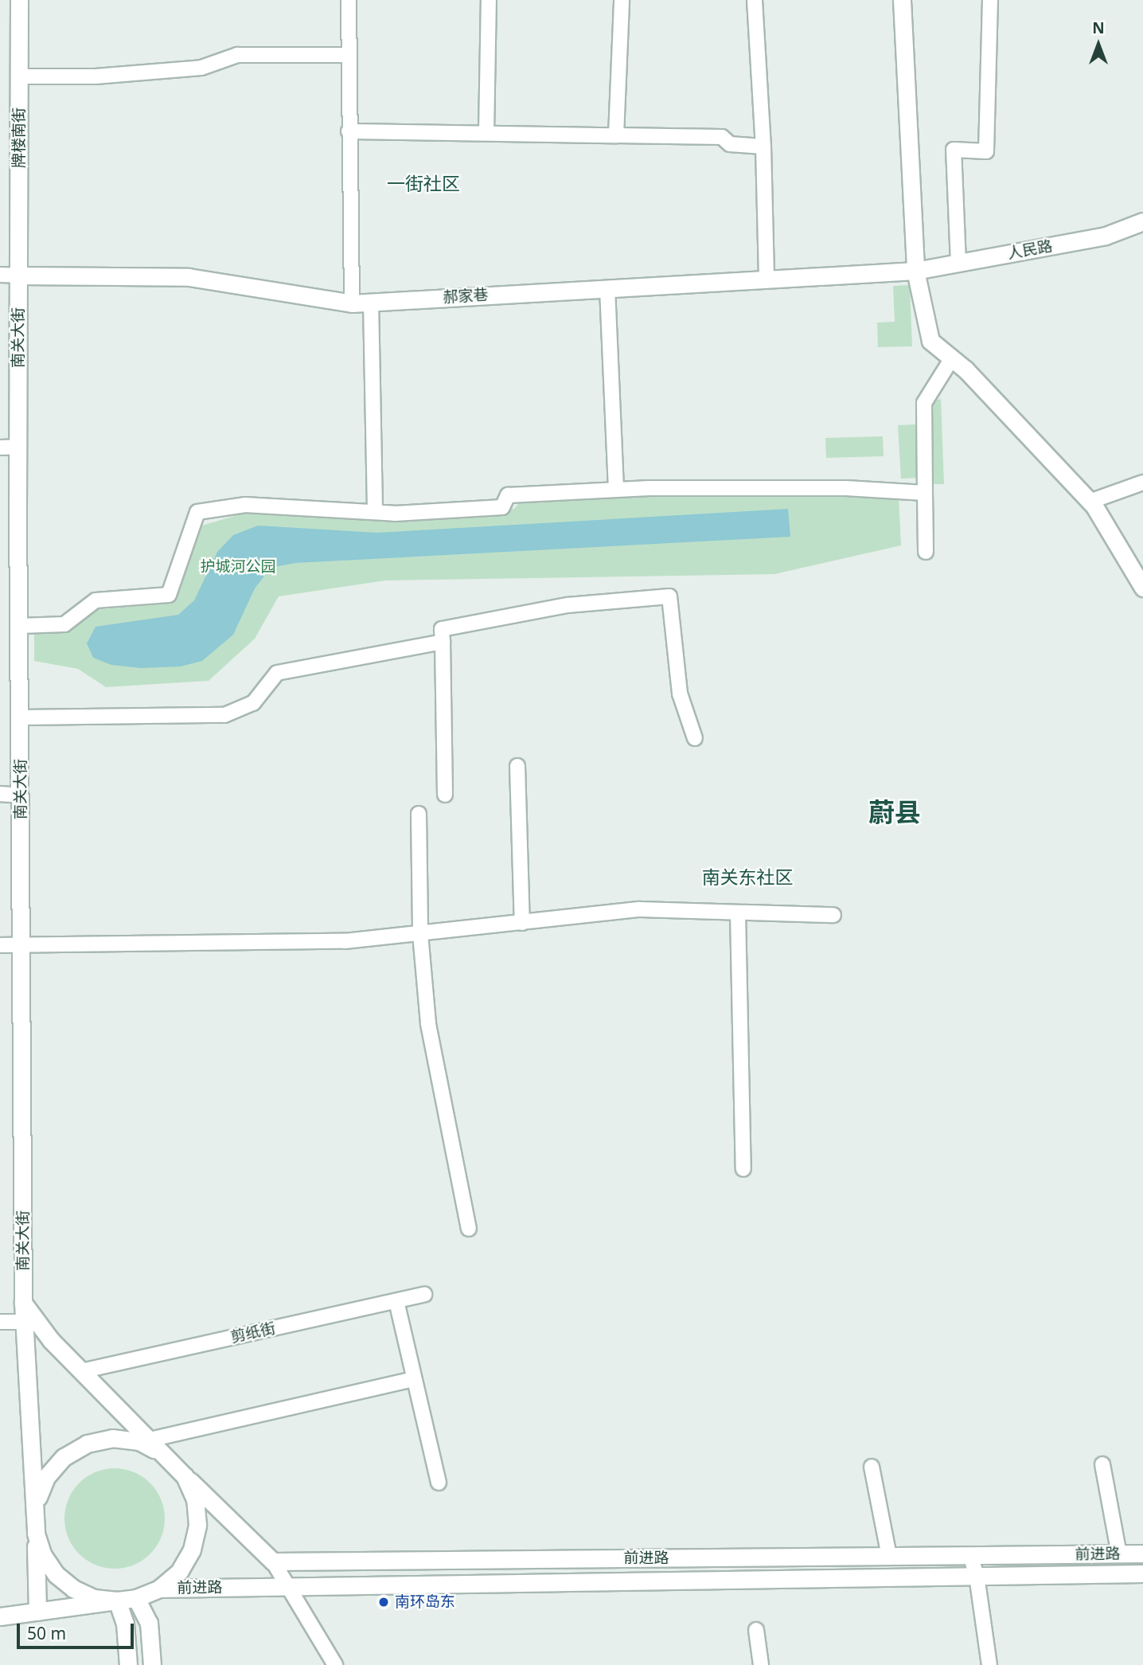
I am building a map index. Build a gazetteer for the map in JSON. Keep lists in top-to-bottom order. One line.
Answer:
{"streets":{"main road":["牌楼南街","人民路","郝家巷","南关大街","前进路"],"street":["剪纸街"]},"crossings":[["牌楼南街","郝家巷"],["牌楼南街","南关大街"],["人民路","郝家巷"],["郝家巷","南关大街"],["南关大街","剪纸街"],["南关大街","前进路"]],"districts":["一街社区","蔚县","南关东社区"],"parks":["护城河公园"],"places":["南环岛东"],"scale_bar":"50 m","north":"top"}
